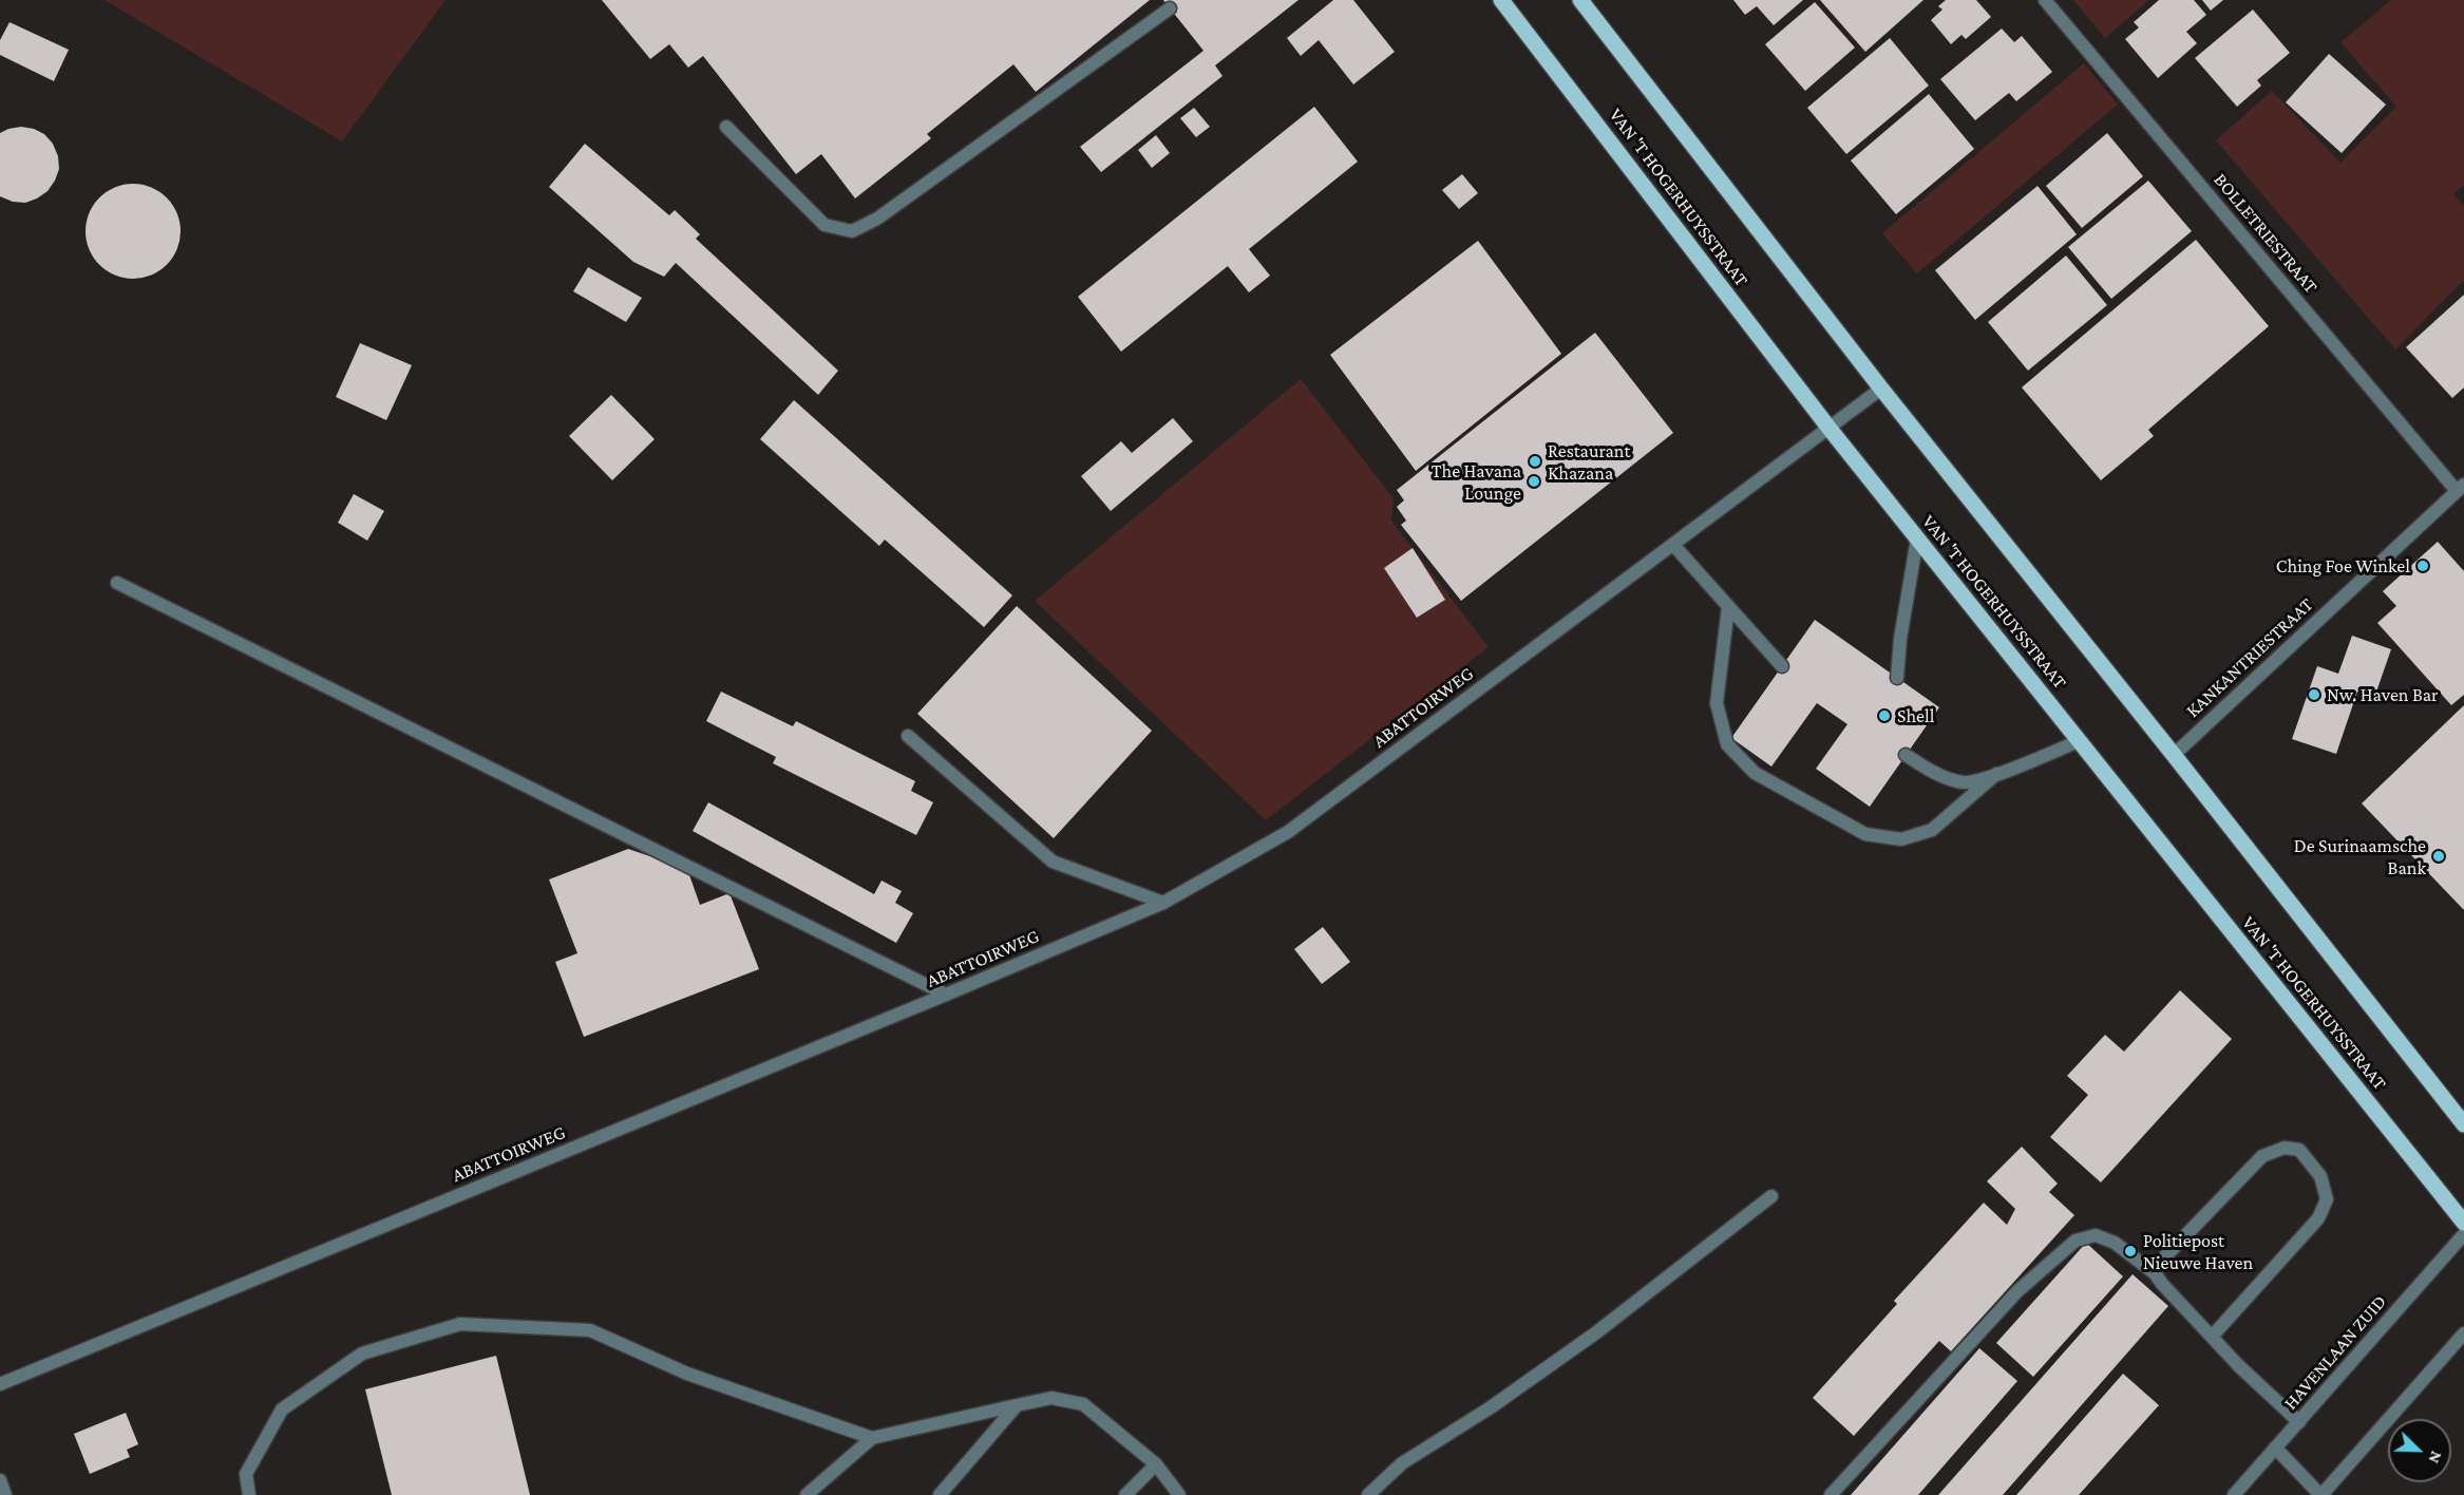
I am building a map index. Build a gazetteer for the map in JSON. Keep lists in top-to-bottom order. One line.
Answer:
{"streets":{"main road":["VAN 'T HOGERHUYSSTRAAT"],"street":["BOLLETRIESTRAAT","KANKANTRIESTRAAT","ABATTOIRWEG","HAVENLAAN ZUID"]},"crossings":[["VAN 'T HOGERHUYSSTRAAT","ABATTOIRWEG"],["BOLLETRIESTRAAT","KANKANTRIESTRAAT"]],"places":["Restaurant Khazana","The Havana Lounge","Ching Foe Winkel","Nw. Haven Bar","Shell","De Surinaamsche Bank","Politiepost Nieuwe Haven"],"north":"bottom right"}
